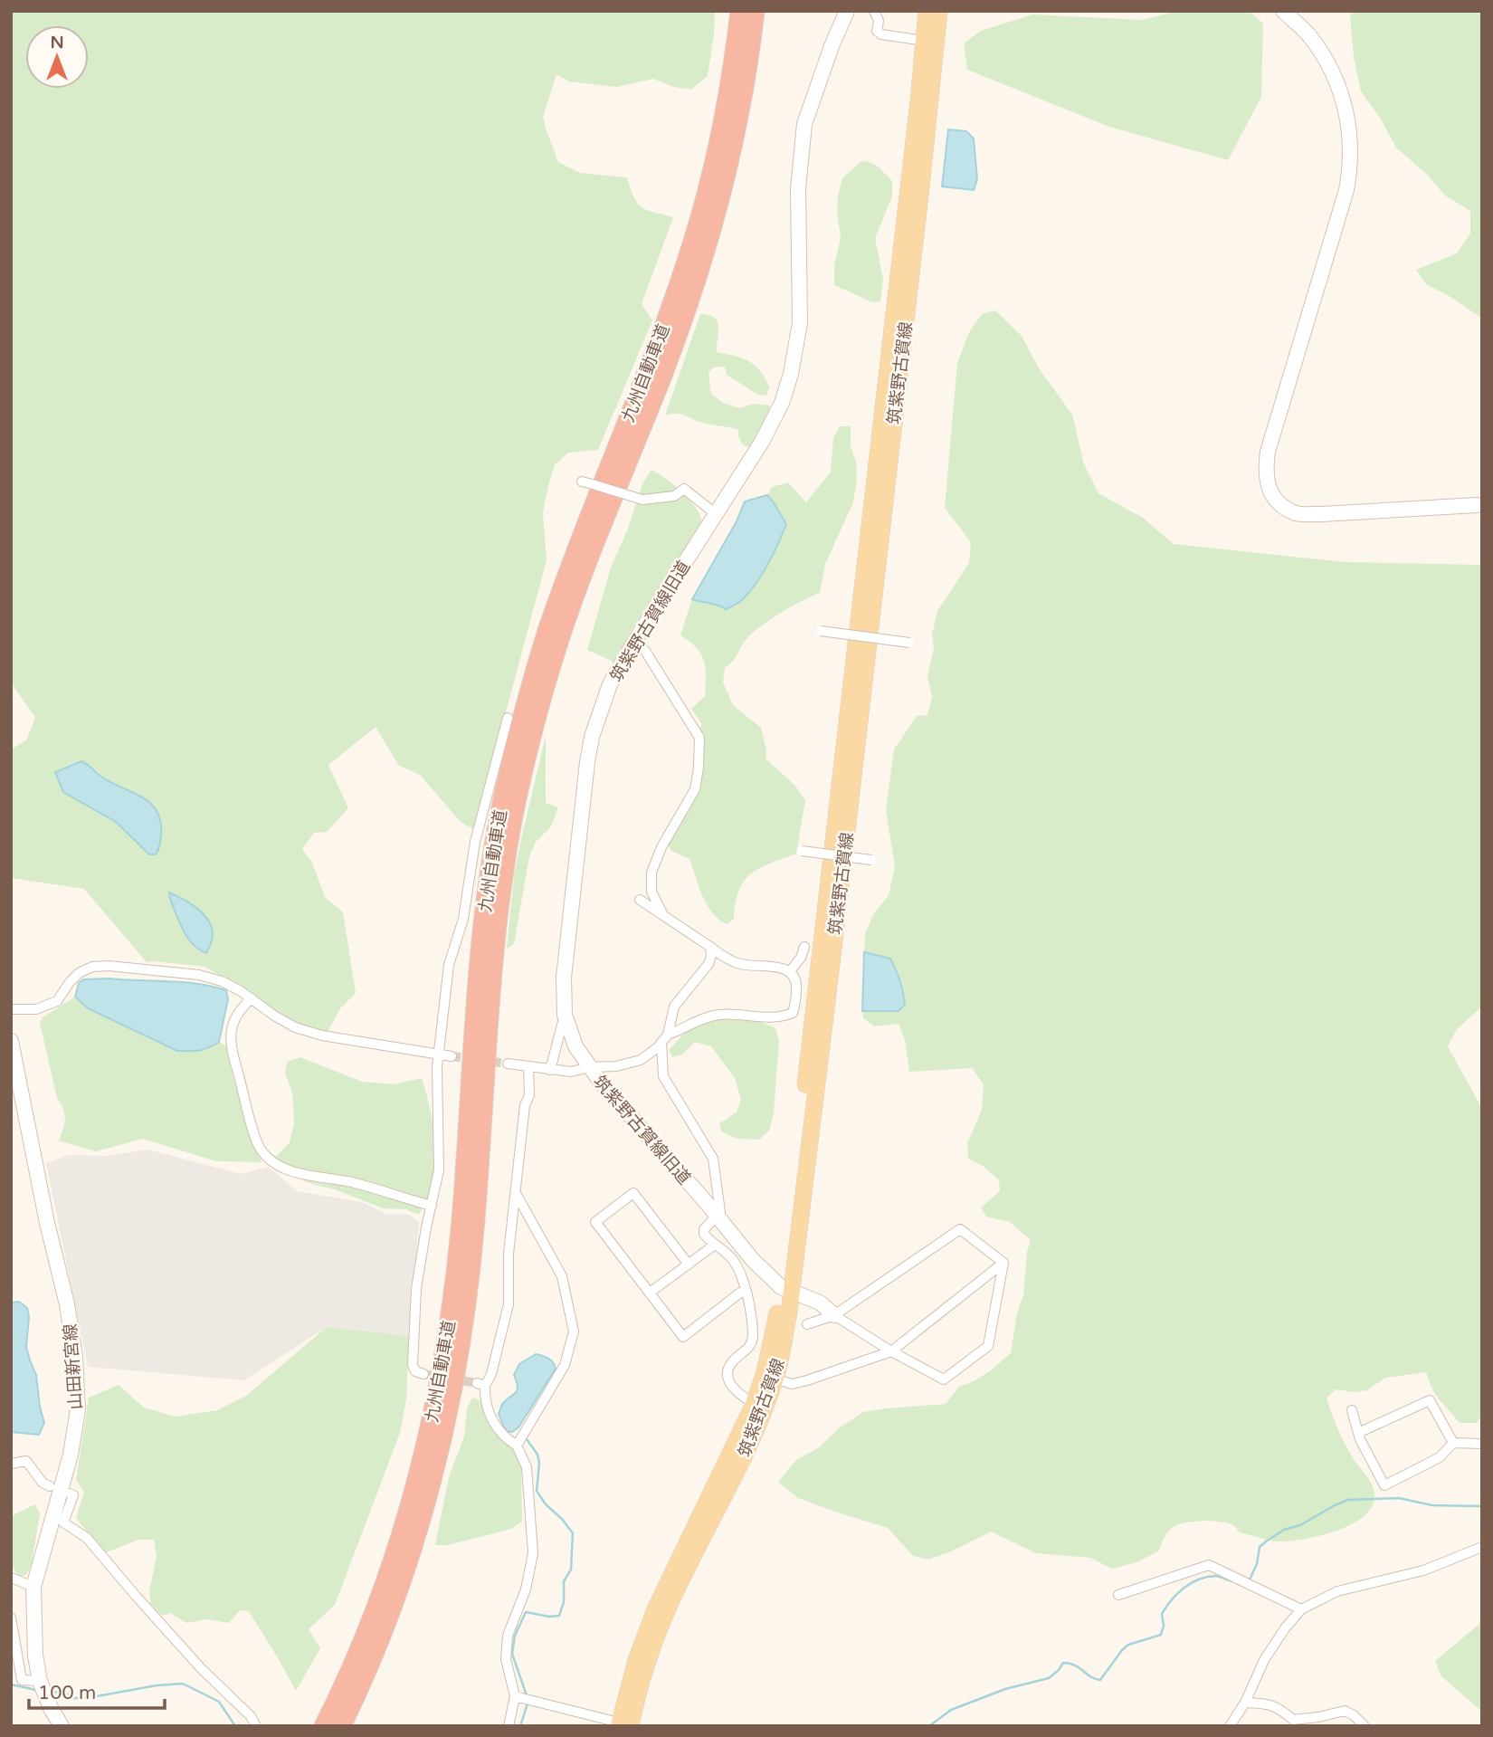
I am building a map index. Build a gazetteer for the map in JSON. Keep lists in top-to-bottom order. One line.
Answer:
{"streets":{"highway":["九州自動車道"],"main road":["筑紫野古賀線"],"street":["筑紫野古賀線旧道","山田新宮線"]},"crossings":[["筑紫野古賀線","筑紫野古賀線旧道"]],"scale_bar":"100 m","north":"top"}
